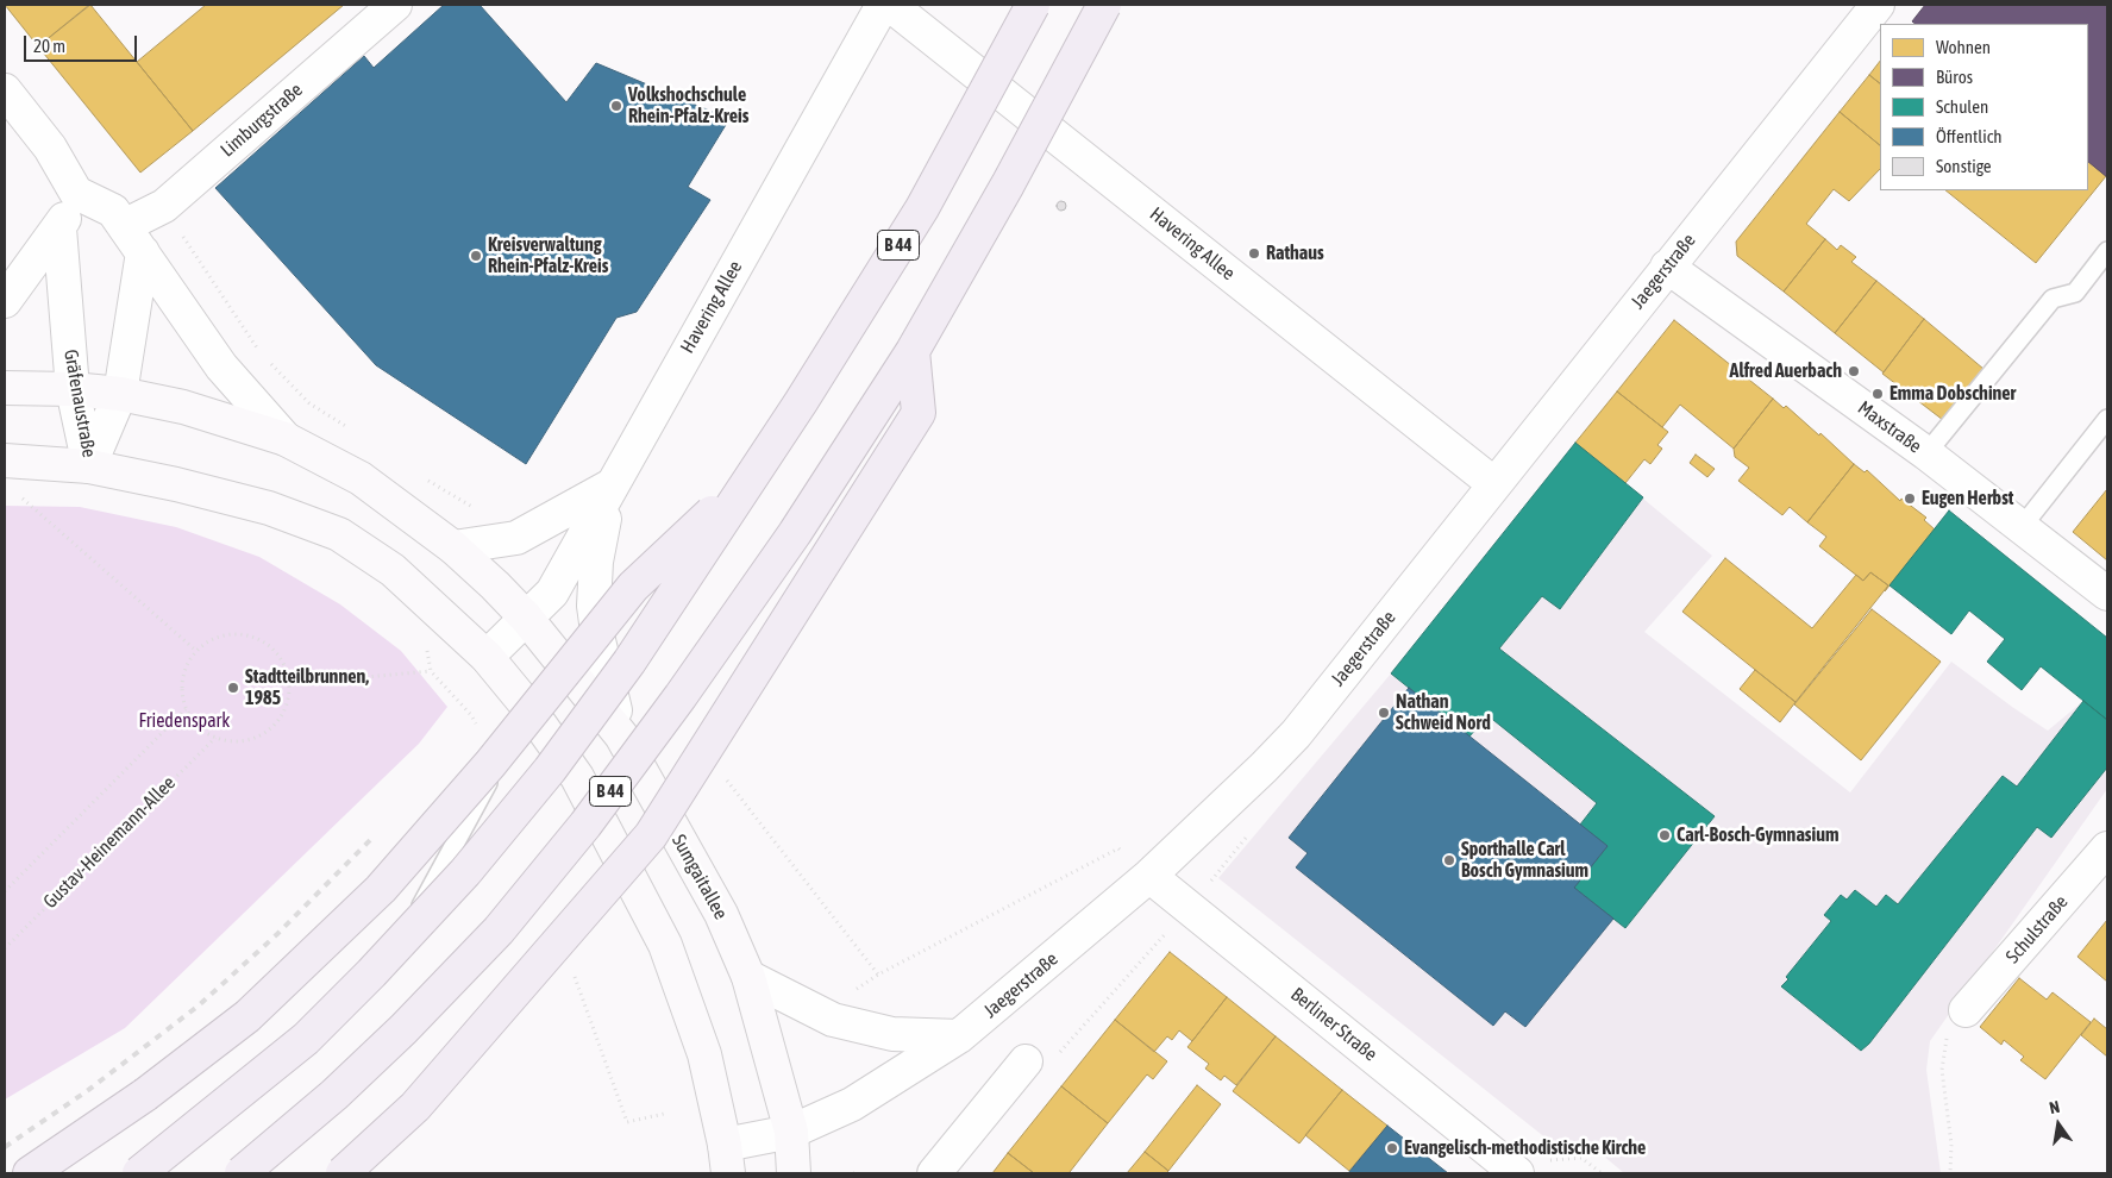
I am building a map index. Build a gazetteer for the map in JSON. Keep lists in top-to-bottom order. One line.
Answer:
{"streets":{"highway":["B 44"],"street":["Limburgstraße","Havering Allee","Jaegerstraße","Gräfenaustraße","Maxstraße","Sumgaitallee","Schulstraße","Berliner Straße"],"path":["Gustav-Heinemann-Allee"]},"crossings":[["Havering Allee","Jaegerstraße"],["Havering Allee","Sumgaitallee"],["Jaegerstraße","Maxstraße"],["Jaegerstraße","Sumgaitallee"],["Jaegerstraße","Berliner Straße"],["Gräfenaustraße","Sumgaitallee"]],"parks":["Friedenspark"],"places":["Volkshochschule Rhein-Pfalz-Kreis","Rathaus","Kreisverwaltung Rhein-Pfalz-Kreis","Alfred Auerbach","Emma Dobschiner","Eugen Herbst","Stadtteilbrunnen, 1985","Nathan Schweid Nord","Carl-Bosch-Gymnasium","Sporthalle Carl Bosch Gymnasium","Evangelisch-methodistische Kirche"],"legend":["Wohnen","Büros","Schulen","Öffentlich","Sonstige"],"scale_bar":"20 m","north":"top"}
